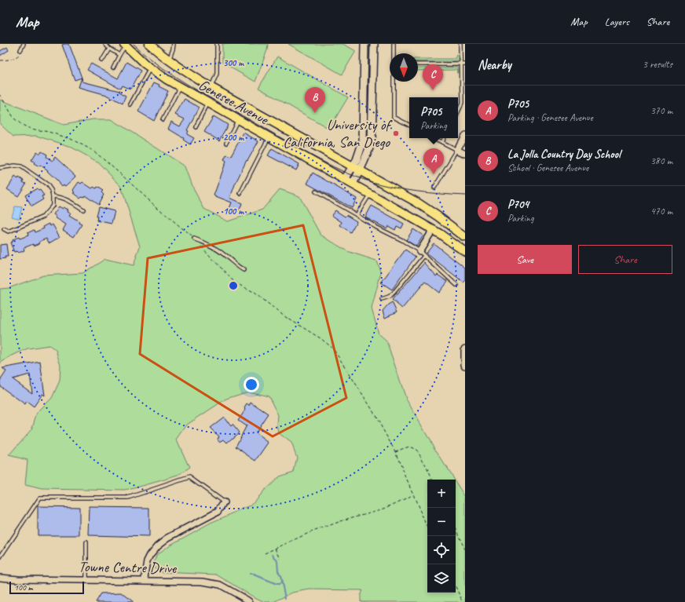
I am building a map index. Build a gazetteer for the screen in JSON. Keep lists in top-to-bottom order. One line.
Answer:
{"streets":{"main road":["Genesee Avenue"],"street":["Towne Centre Drive"]},"places":["University of California, San Diego"],"scale_bar":"100 m","north":"bottom","page":{"header":"Map","nav":["Map","Layers","Share"],"heading":["Nearby","3 results"],"pins":["C","B","A"],"list":[{"mark":"A","name":"P705","note":"Parking · Genesee Avenue","value":"370 m"},{"mark":"B","name":"La Jolla Country Day School","note":"School · Genesee Avenue","value":"380 m"},{"mark":"C","name":"P704","note":"Parking","value":"470 m"}],"popup":["P705","Parking"],"buttons":["Save","Share"],"map_buttons":["+","−"],"scale":"100 m"},"rings":["300 m","200 m","100 m"]}
